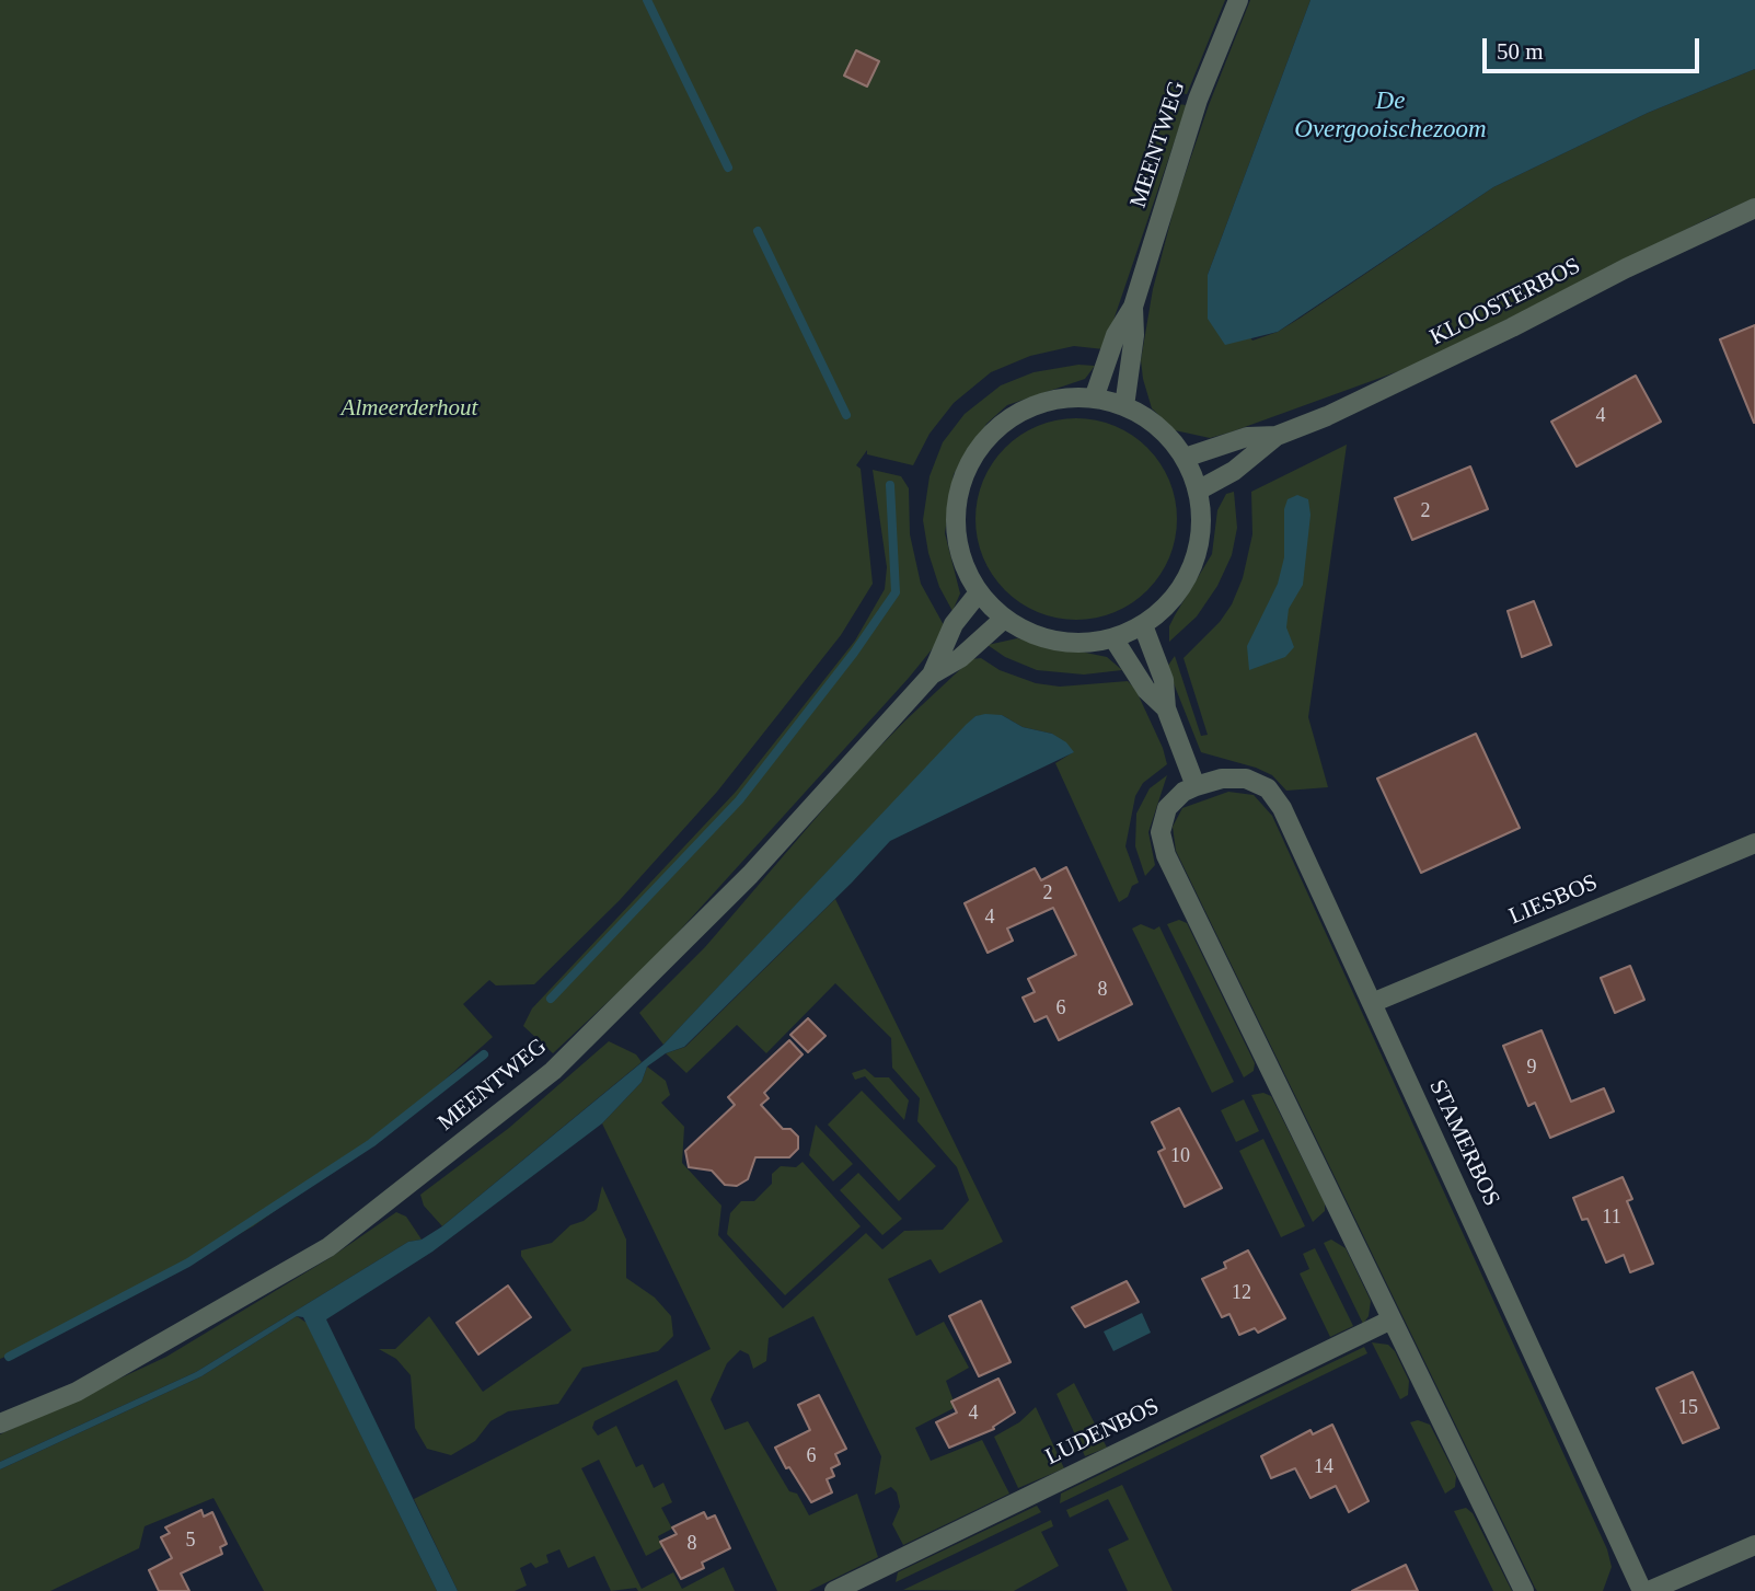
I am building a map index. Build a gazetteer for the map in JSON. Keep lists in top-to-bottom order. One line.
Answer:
{"streets":{"street":["MEENTWEG","KLOOSTERBOS","LIESBOS","STAMERBOS","LUDENBOS"]},"crossings":[["MEENTWEG","KLOOSTERBOS"],["LIESBOS","STAMERBOS"],["STAMERBOS","LUDENBOS"]],"water":["De Overgooischezoom"],"parks":["Almeerderhout"],"house_numbers":["4","2","2","4","8","6","9","10","11","12","15","4","6","14","5","8"],"scale_bar":"50 m"}
